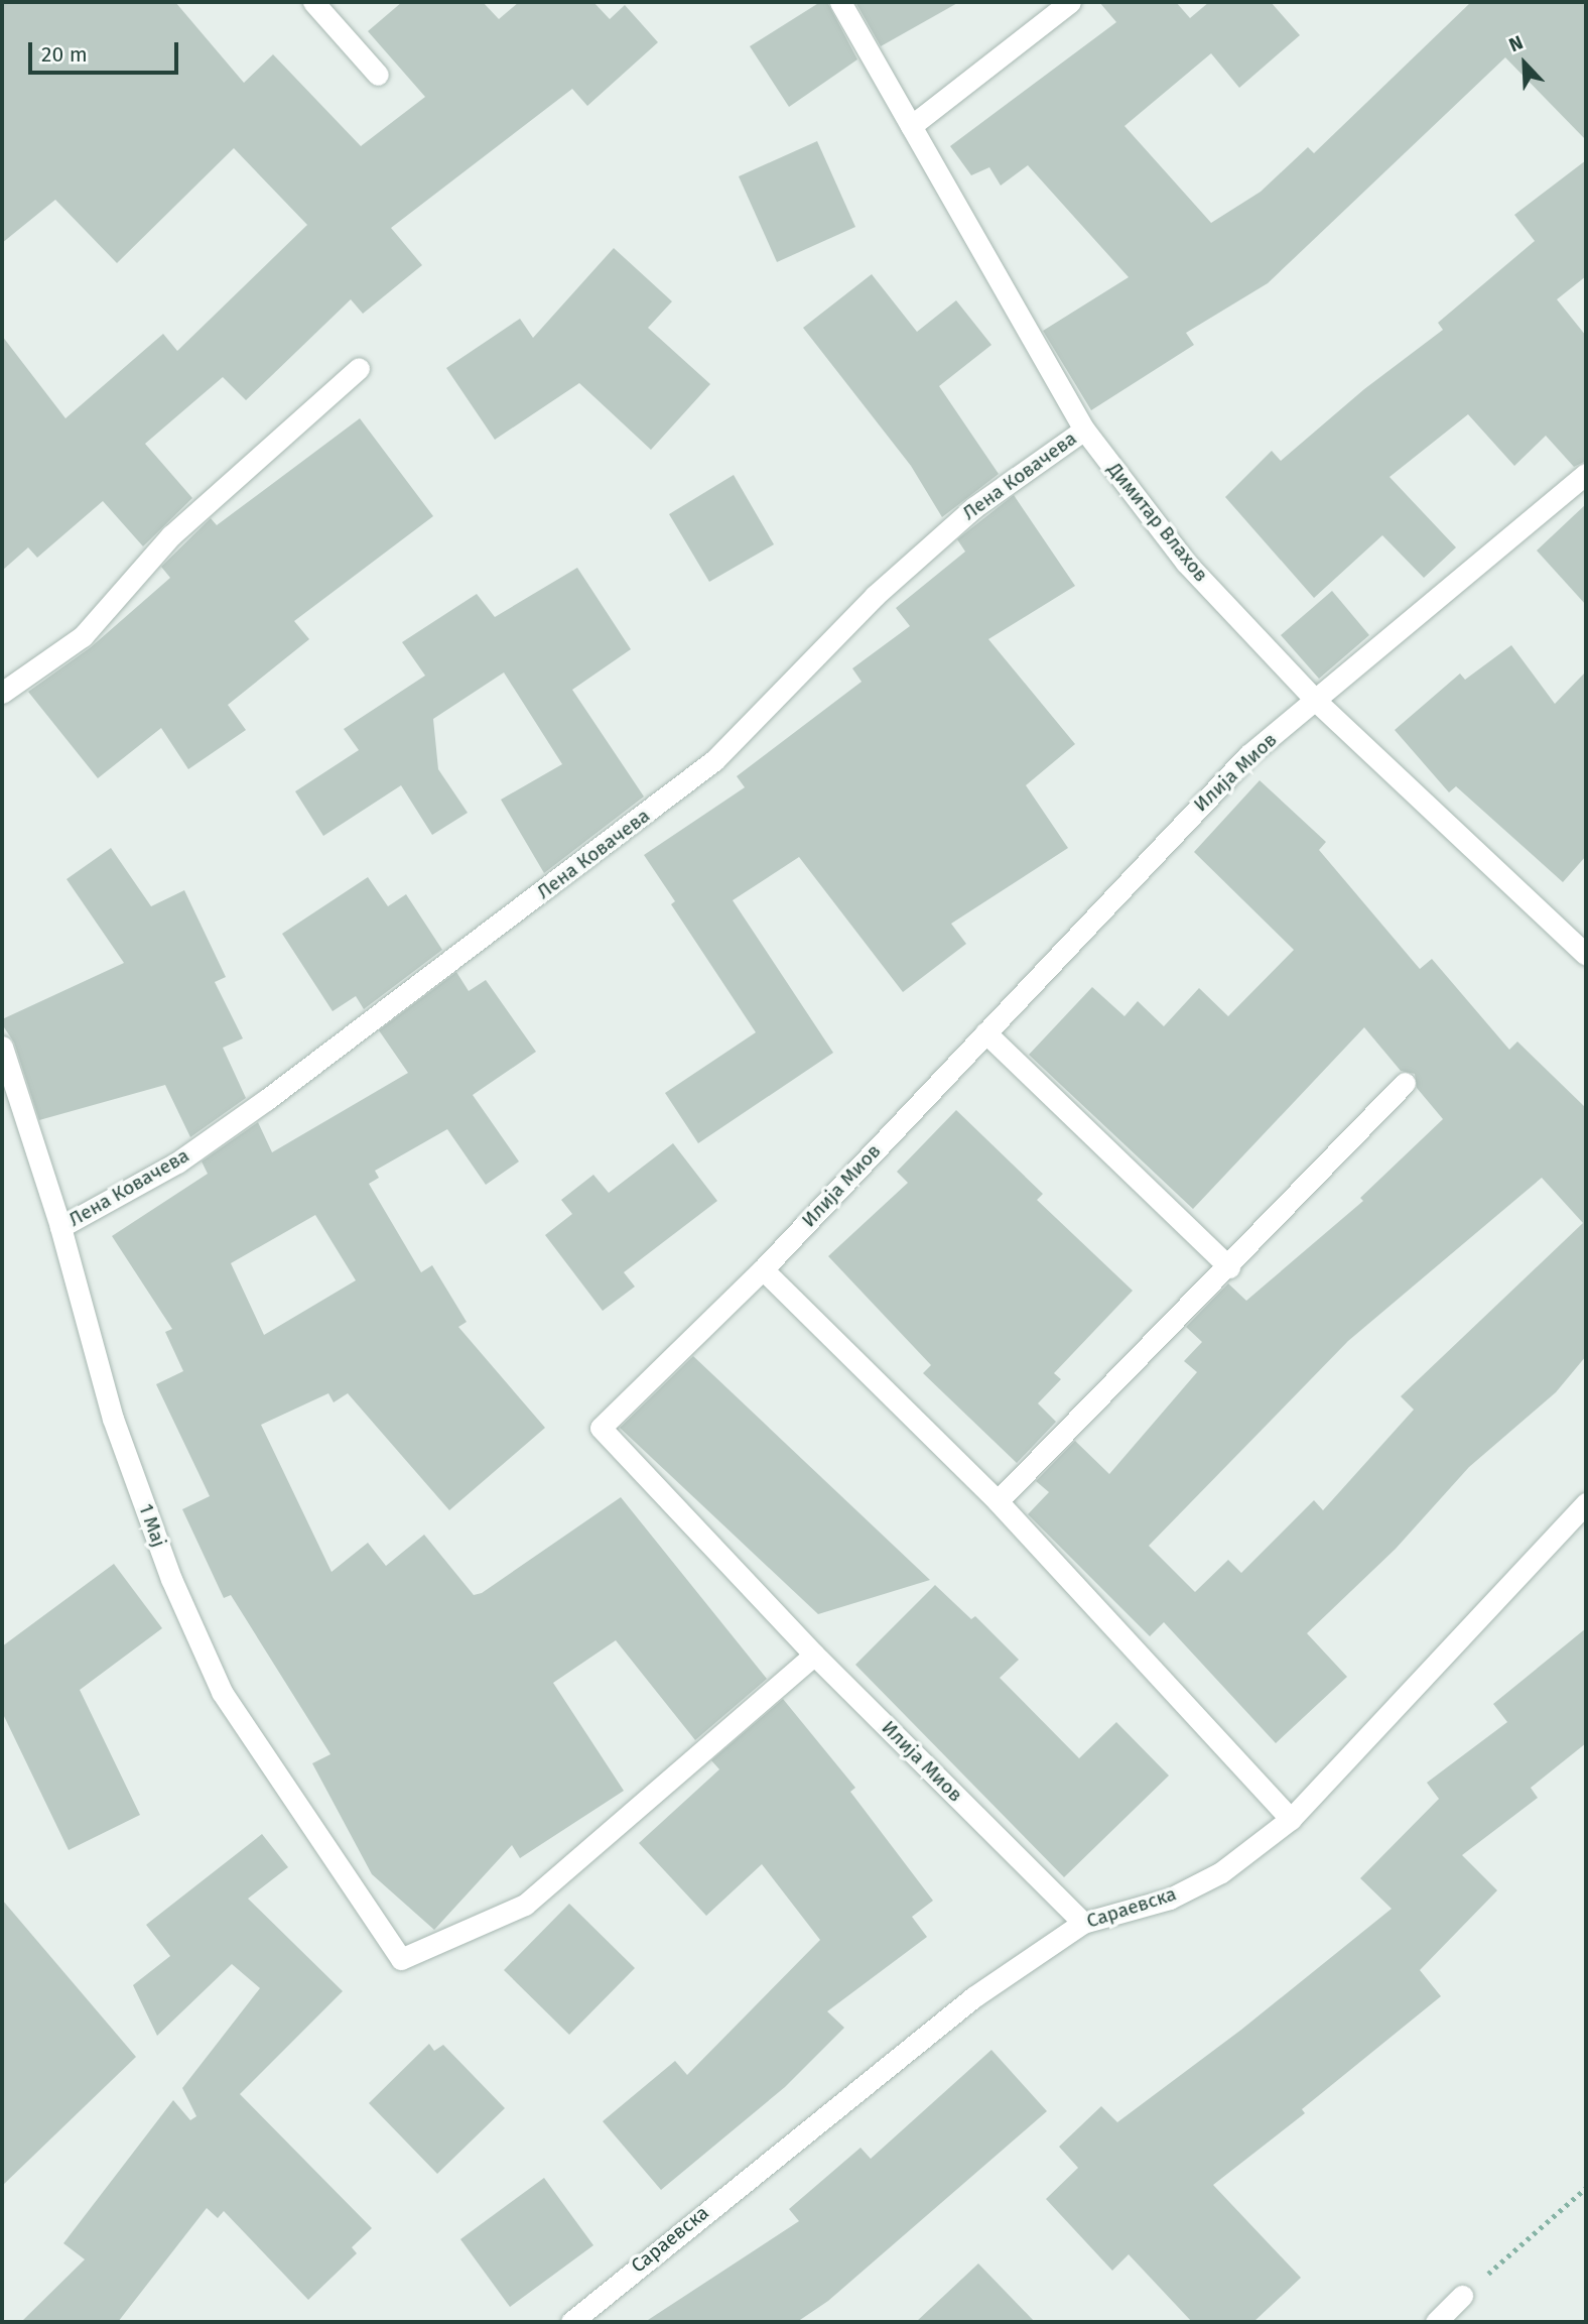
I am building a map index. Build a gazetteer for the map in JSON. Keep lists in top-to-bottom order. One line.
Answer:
{"streets":{"street":["Лена Ковачева","Димитар Влахов","Илија Миов","1 Мај","Сараевска"]},"crossings":[["Лена Ковачева","Димитар Влахов"],["Лена Ковачева","1 Мај"],["Димитар Влахов","Илија Миов"],["Илија Миов","1 Мај"],["Илија Миов","Сараевска"]],"scale_bar":"20 m","north":"top left"}
